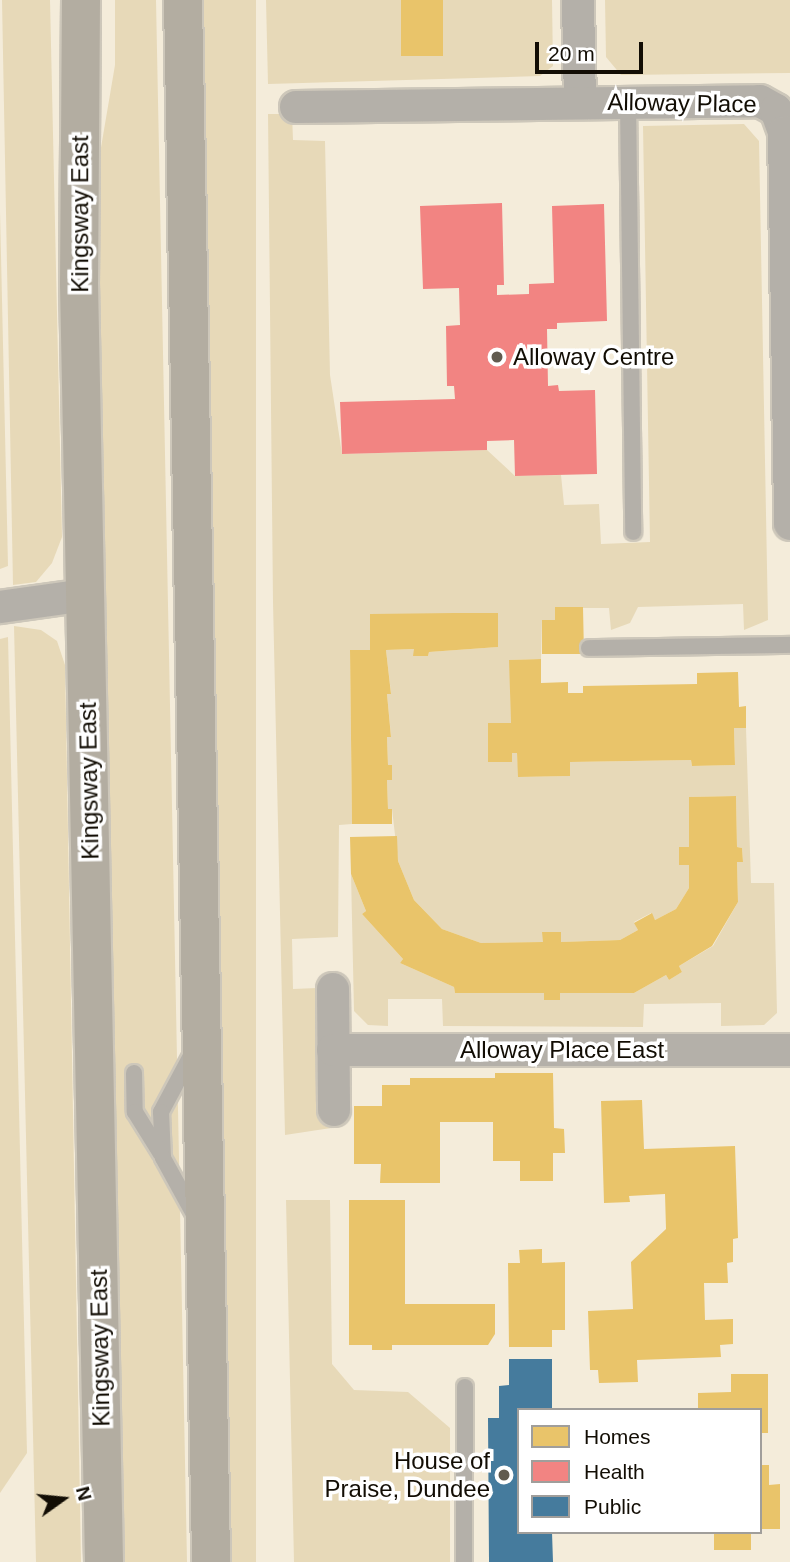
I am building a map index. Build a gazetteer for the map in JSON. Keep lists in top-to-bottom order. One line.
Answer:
{"streets":{"highway":["Kingsway East"],"street":["Alloway Place","Alloway Place East"]},"places":["Alloway Centre","House of Praise, Dundee"],"legend":["Homes","Health","Public"],"scale_bar":"20 m","north":"right"}
